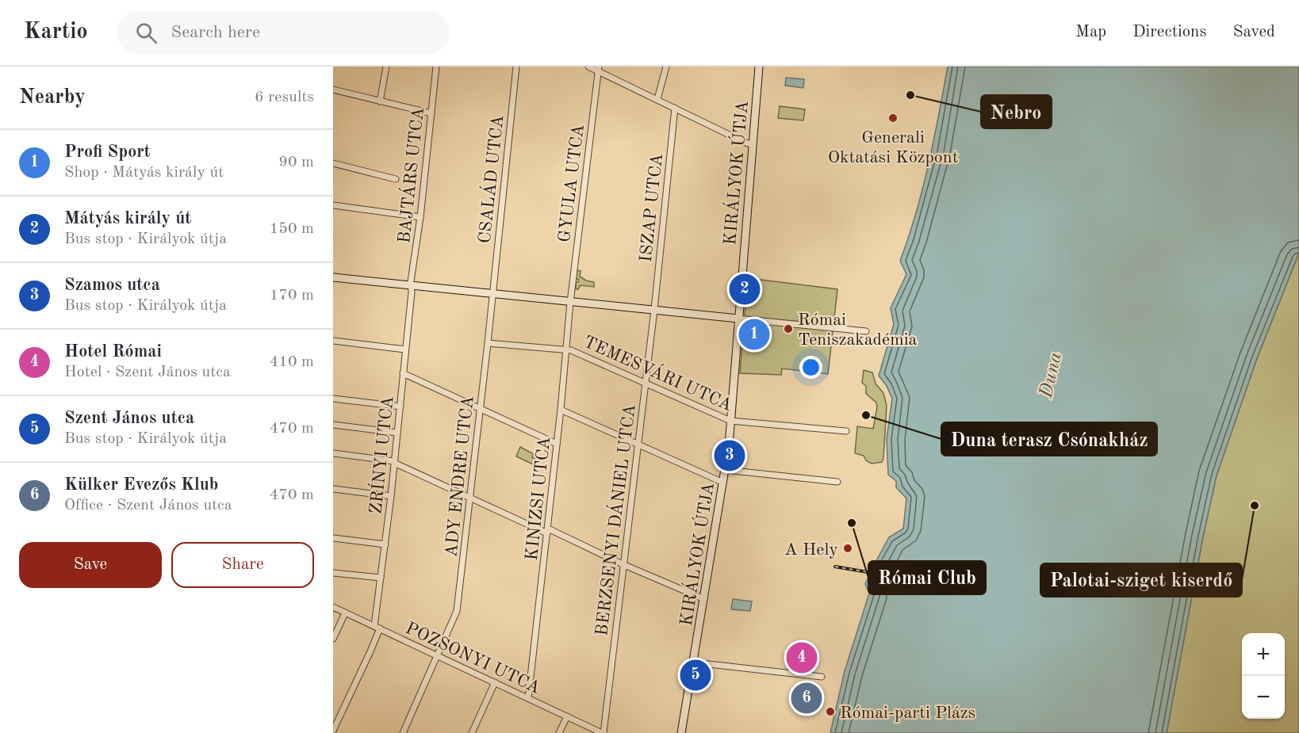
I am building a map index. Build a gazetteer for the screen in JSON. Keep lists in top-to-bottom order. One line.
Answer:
{"streets":{"street":["KIRÁLYOK ÚTJA","BAJTÁRS UTCA","CSALÁD UTCA","GYULA UTCA","ISZAP UTCA","TEMESVÁRI UTCA","ZRÍNYI UTCA","ADY ENDRE UTCA","KINIZSI UTCA","BERZSENYI DÁNIEL UTCA","POZSONYI UTCA"]},"crossings":[["KIRÁLYOK ÚTJA","TEMESVÁRI UTCA"],["BAJTÁRS UTCA","ZRÍNYI UTCA"],["CSALÁD UTCA","ADY ENDRE UTCA"],["GYULA UTCA","KINIZSI UTCA"],["ISZAP UTCA","BERZSENYI DÁNIEL UTCA"],["TEMESVÁRI UTCA","ADY ENDRE UTCA"],["TEMESVÁRI UTCA","KINIZSI UTCA"],["TEMESVÁRI UTCA","BERZSENYI DÁNIEL UTCA"],["ZRÍNYI UTCA","POZSONYI UTCA"],["ADY ENDRE UTCA","POZSONYI UTCA"],["KINIZSI UTCA","POZSONYI UTCA"],["BERZSENYI DÁNIEL UTCA","POZSONYI UTCA"]],"water":["Duna"],"places":["Nebro","Generali Oktatási Központ","Római Teniszakadémia","Duna terasz Csónakház","Palotai-sziget kiserdő","Római Club","A Hely","Római-parti Plázs"],"page":{"header":"Kartio","search":"Search here","nav":["Map","Directions","Saved"],"heading":["Nearby","6 results"],"list":[{"mark":"1","name":"Profi Sport","note":"Shop · Mátyás király út","value":"90 m"},{"mark":"2","name":"Mátyás király út","note":"Bus stop · Királyok útja","value":"150 m"},{"mark":"3","name":"Szamos utca","note":"Bus stop · Királyok útja","value":"170 m"},{"mark":"4","name":"Hotel Római","note":"Hotel · Szent János utca","value":"410 m"},{"mark":"5","name":"Szent János utca","note":"Bus stop · Királyok útja","value":"470 m"},{"mark":"6","name":"Külker Evezős Klub","note":"Office · Szent János utca","value":"470 m"}],"pins":["2","1","3","4","5","6"],"buttons":["Save","Share"],"map_buttons":["+","−"]}}
